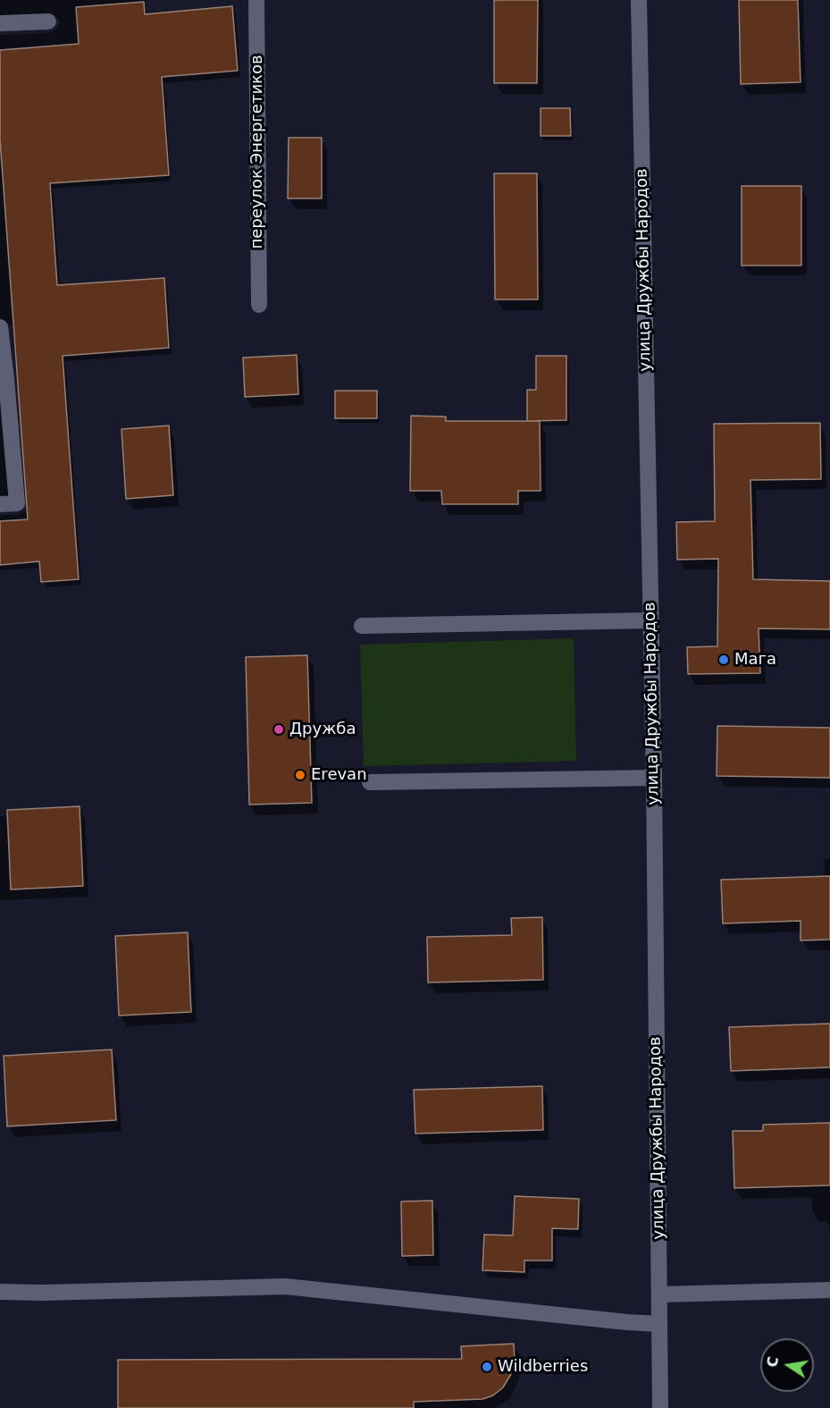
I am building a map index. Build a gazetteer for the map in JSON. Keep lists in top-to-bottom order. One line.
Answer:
{"streets":{"street":["переулок Энергетиков","улица Дружбы Народов"]},"places":["Мага","Дружба","Erevan","Wildberries"],"north":"left"}
